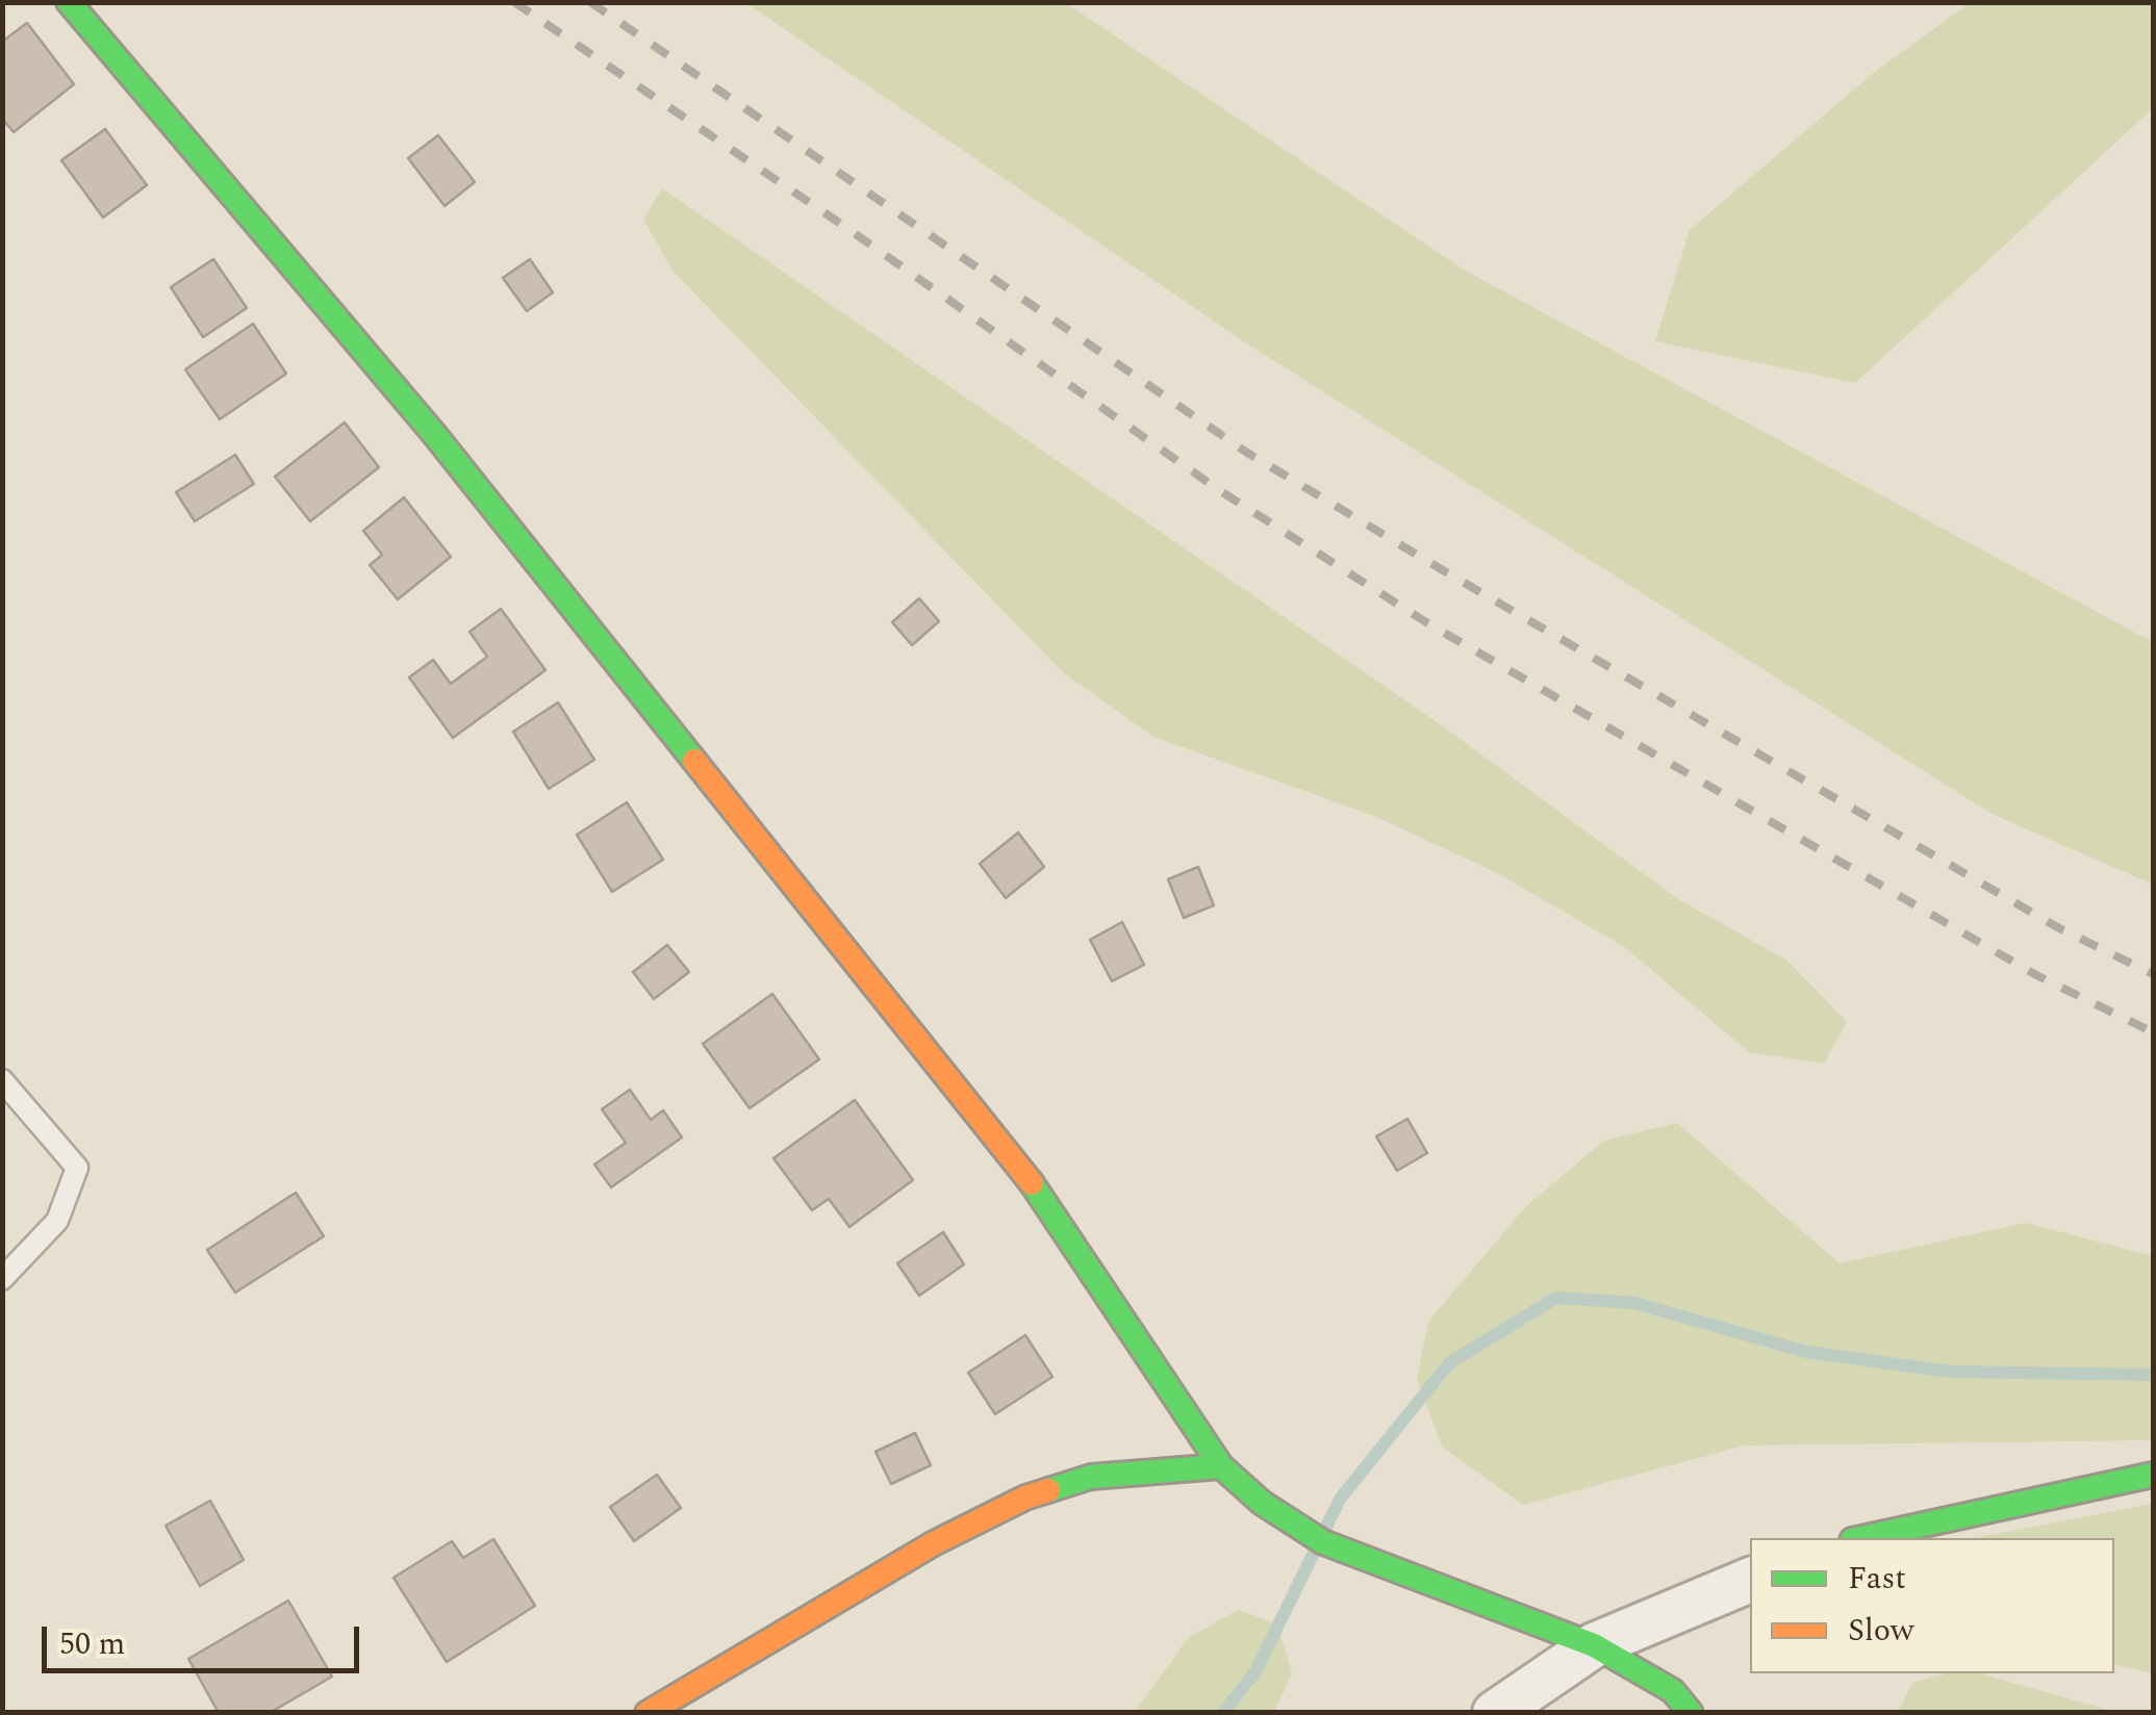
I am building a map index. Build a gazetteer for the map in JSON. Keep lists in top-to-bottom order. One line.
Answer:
{"legend":["Fast","Slow"],"scale_bar":"50 m"}
